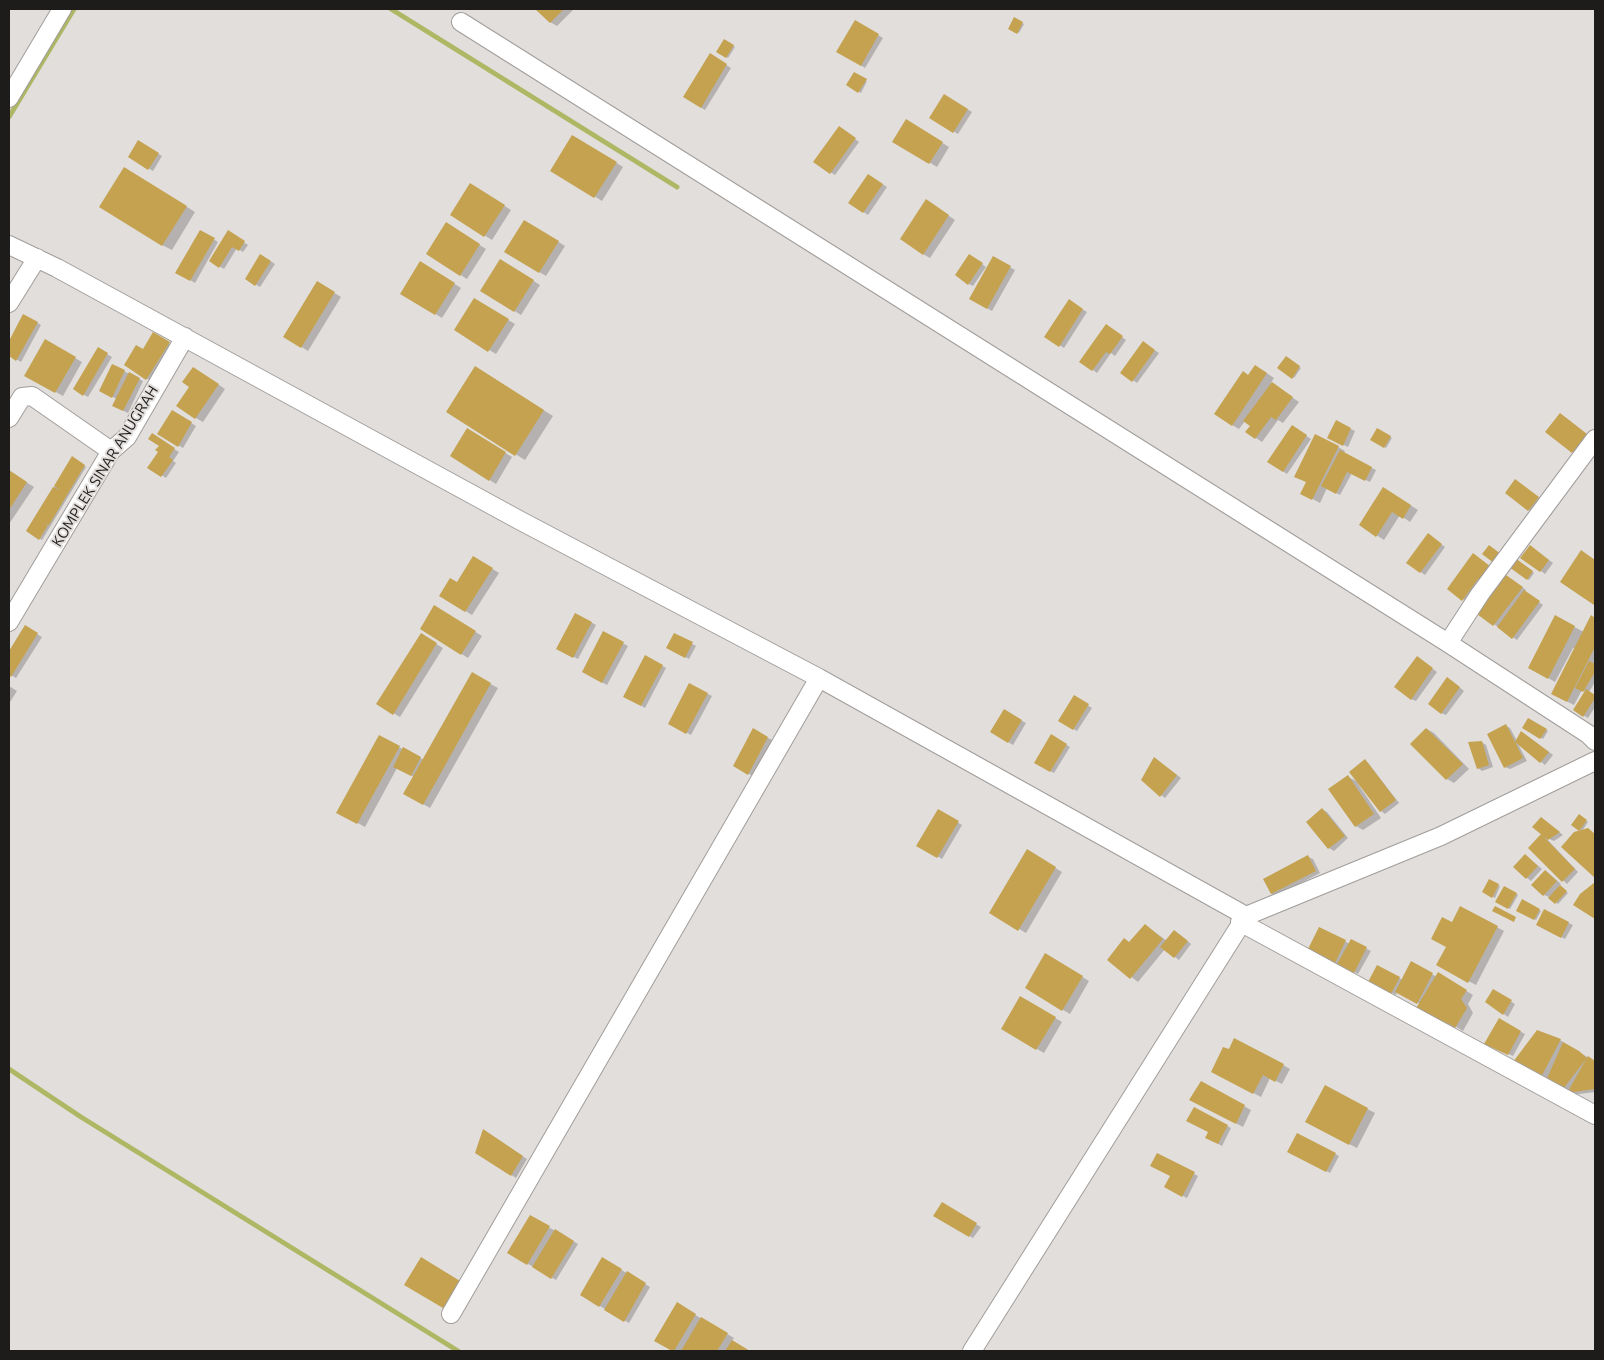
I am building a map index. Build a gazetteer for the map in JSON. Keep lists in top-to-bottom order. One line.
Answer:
{"streets":{"street":["KOMPLEK SINAR ANUGRAH"]}}
